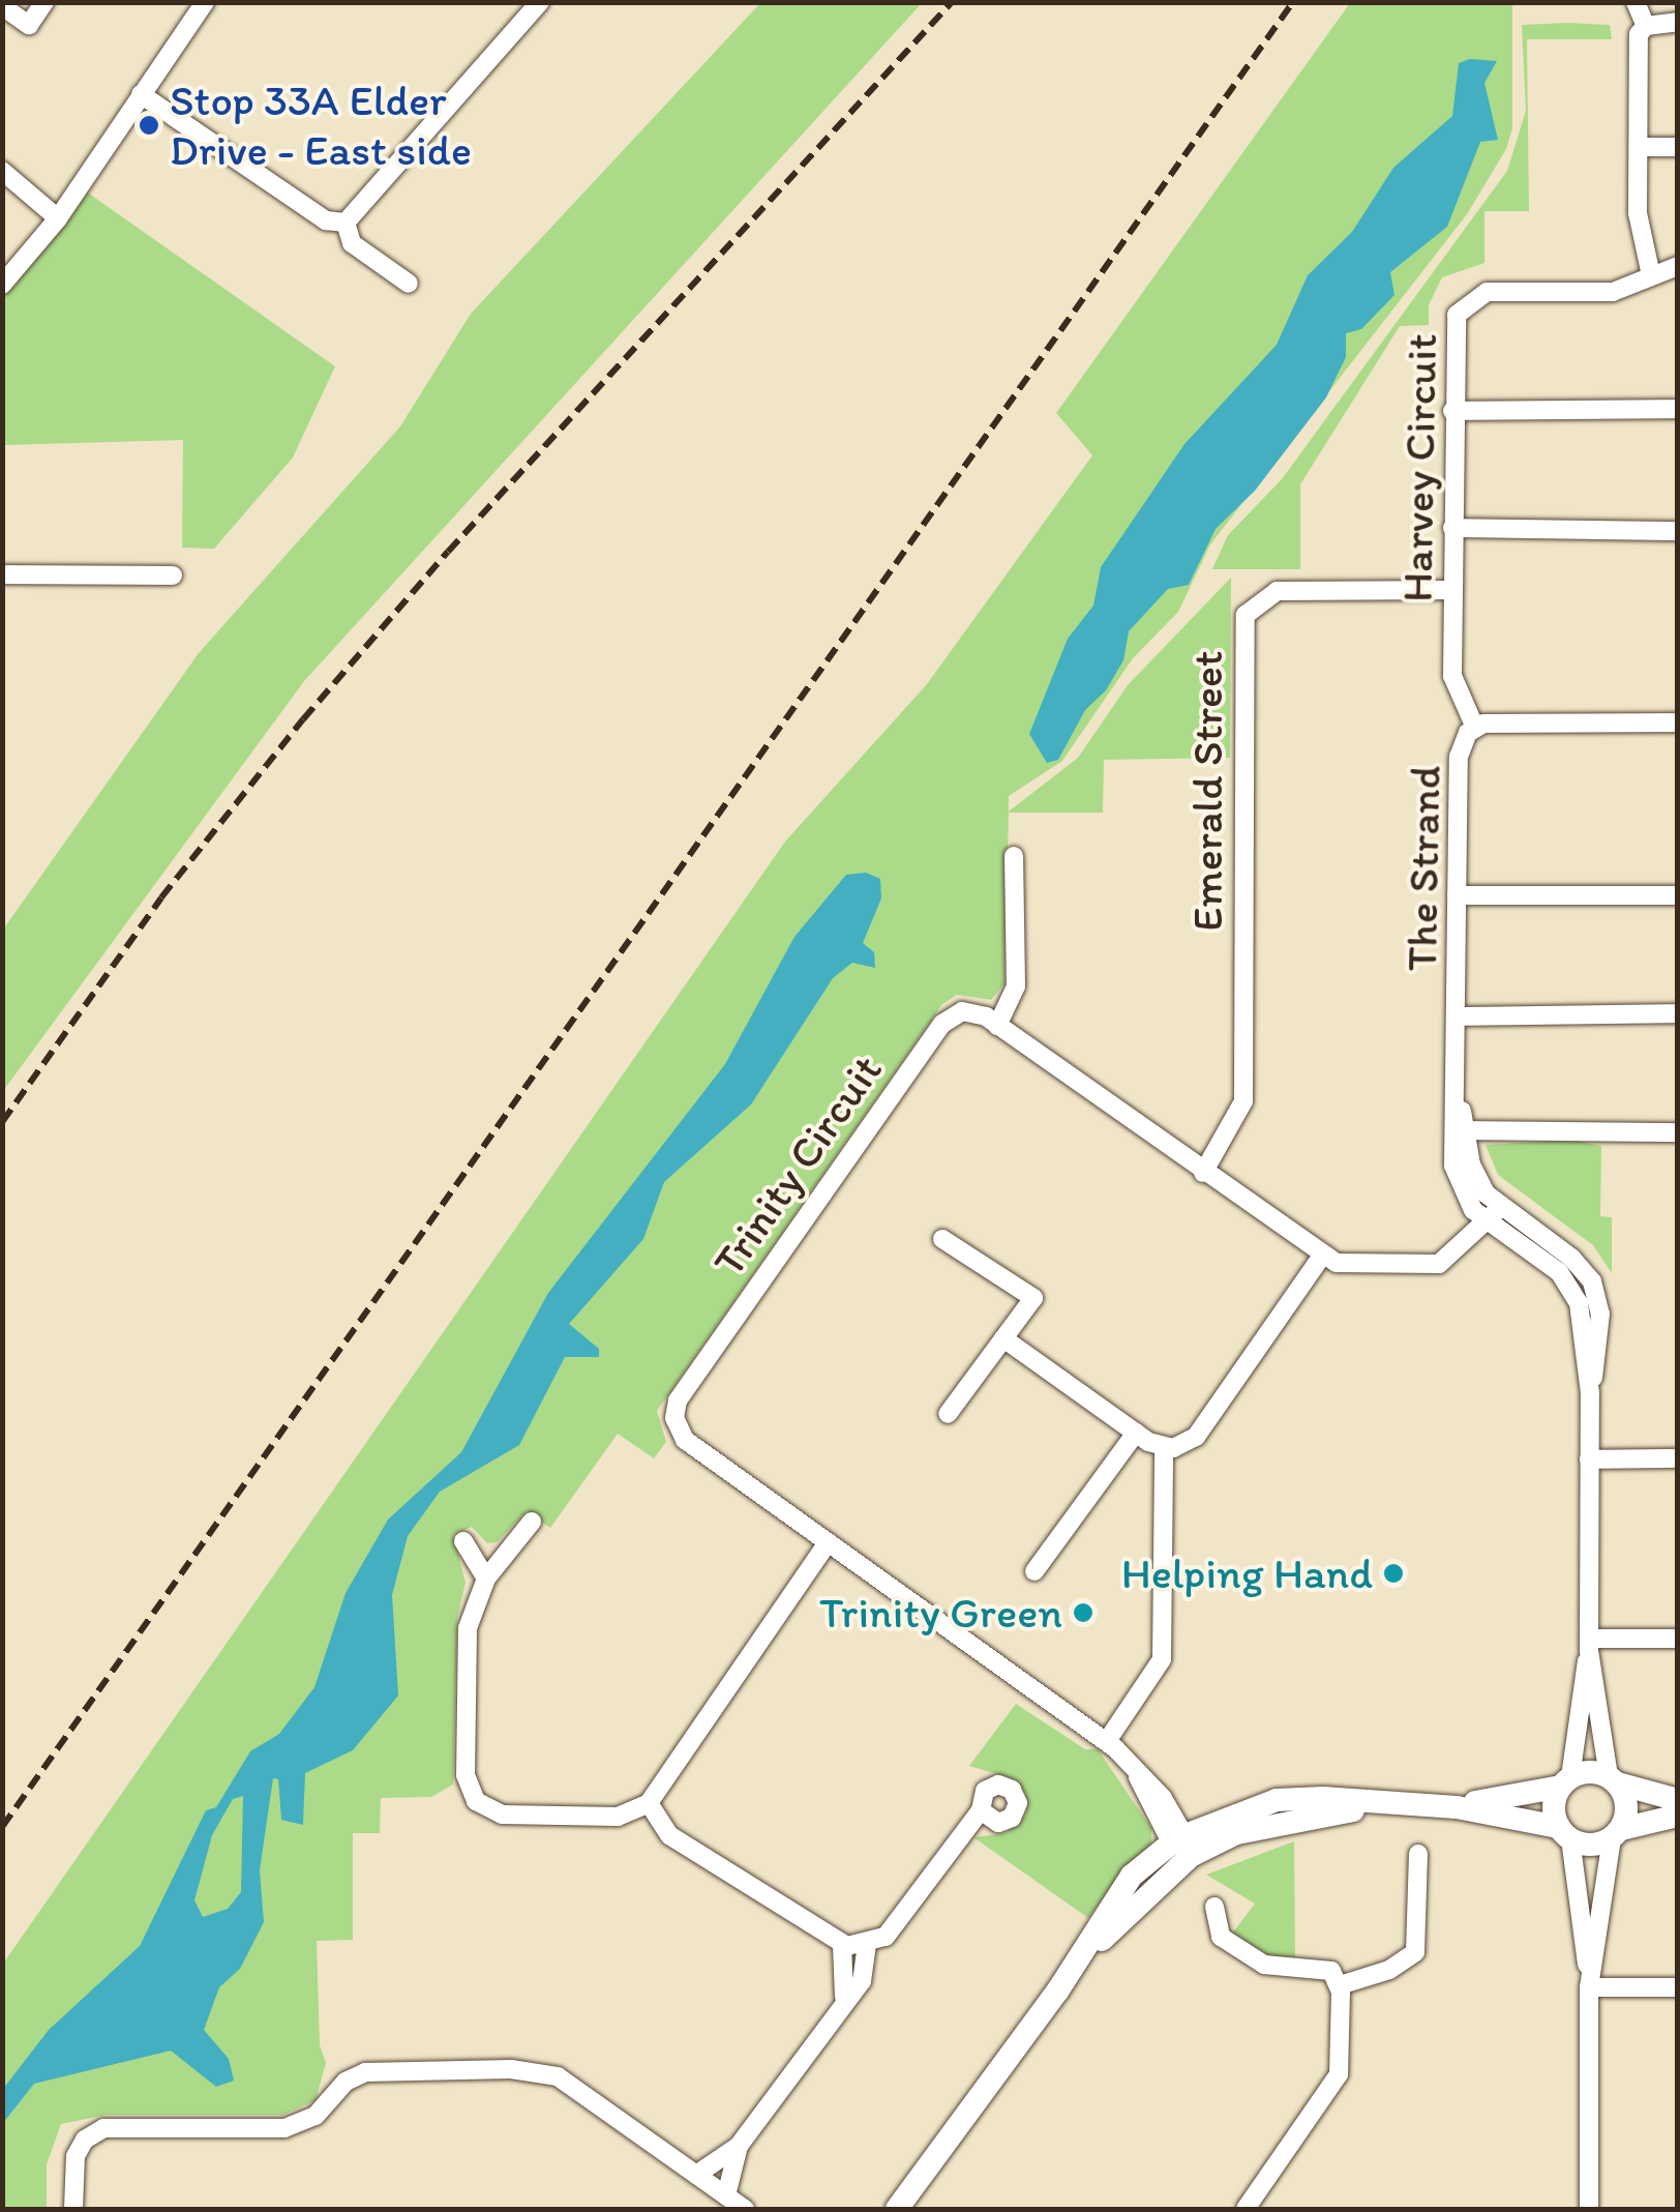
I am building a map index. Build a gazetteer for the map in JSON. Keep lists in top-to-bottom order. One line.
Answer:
{"streets":{"street":["Harvey Circuit","Emerald Street","The Strand","Trinity Circuit"]},"crossings":[["Harvey Circuit","Emerald Street"],["Harvey Circuit","The Strand"],["Emerald Street","Trinity Circuit"],["The Strand","Trinity Circuit"]],"places":["Stop 33A Elder Drive - East side","Helping Hand","Trinity Green"]}
